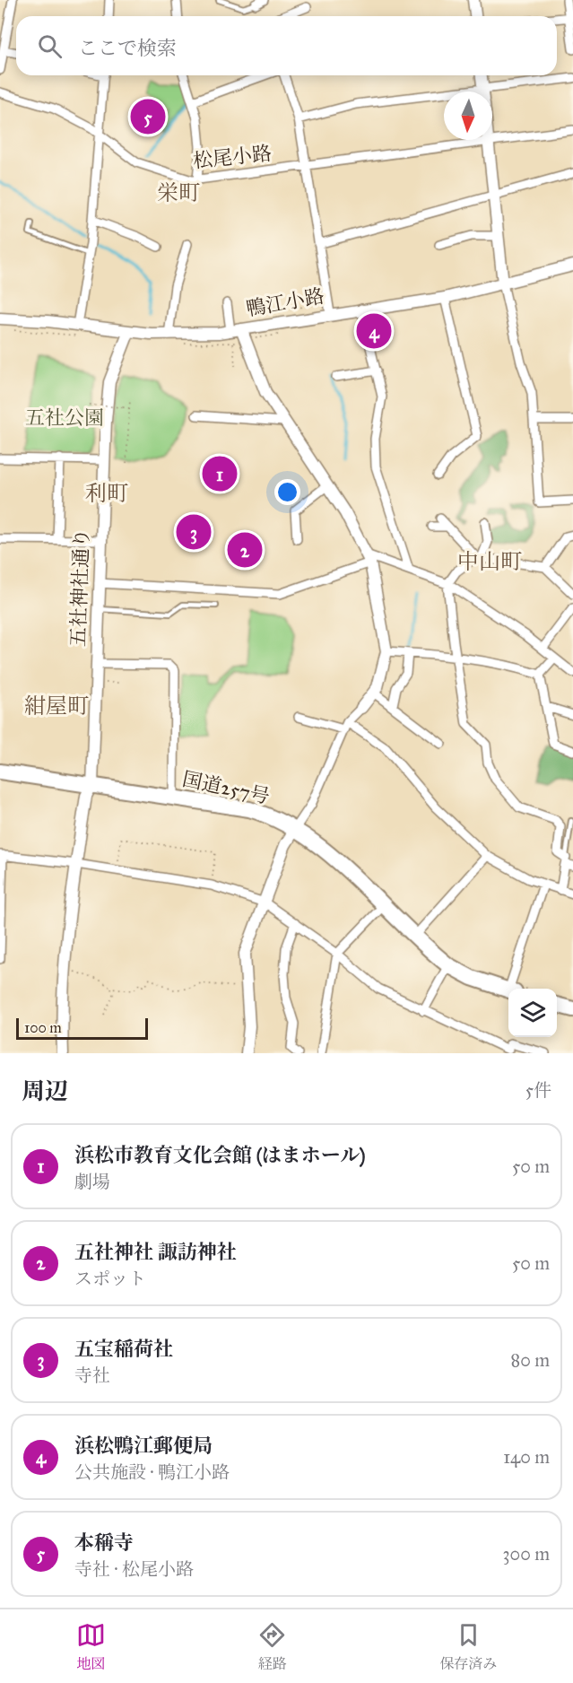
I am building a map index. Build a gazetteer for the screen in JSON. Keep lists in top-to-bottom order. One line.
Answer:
{"streets":{"highway":["国道257号"],"street":["松尾小路","鴨江小路","五社神社通り"]},"crossings":[["鴨江小路","五社神社通り"],["五社神社通り","国道257号"]],"districts":["栄町","利町","中山町","紺屋町"],"parks":["五社公園"],"scale_bar":"100 m","north":"bottom","page":{"search":"ここで検索","pins":["5","4","1","3","2"],"scale":"100 m","heading":["周辺","5件"],"list":[{"mark":"1","name":"浜松市教育文化会館 (はまホール)","note":"劇場","value":"50 m"},{"mark":"2","name":"五社神社 諏訪神社","note":"スポット","value":"50 m"},{"mark":"3","name":"五宝稲荷社","note":"寺社","value":"80 m"},{"mark":"4","name":"浜松鴨江郵便局","note":"公共施設 · 鴨江小路","value":"140 m"},{"mark":"5","name":"本稱寺","note":"寺社 · 松尾小路","value":"300 m"}],"nav":["地図","経路","保存済み"]}}
